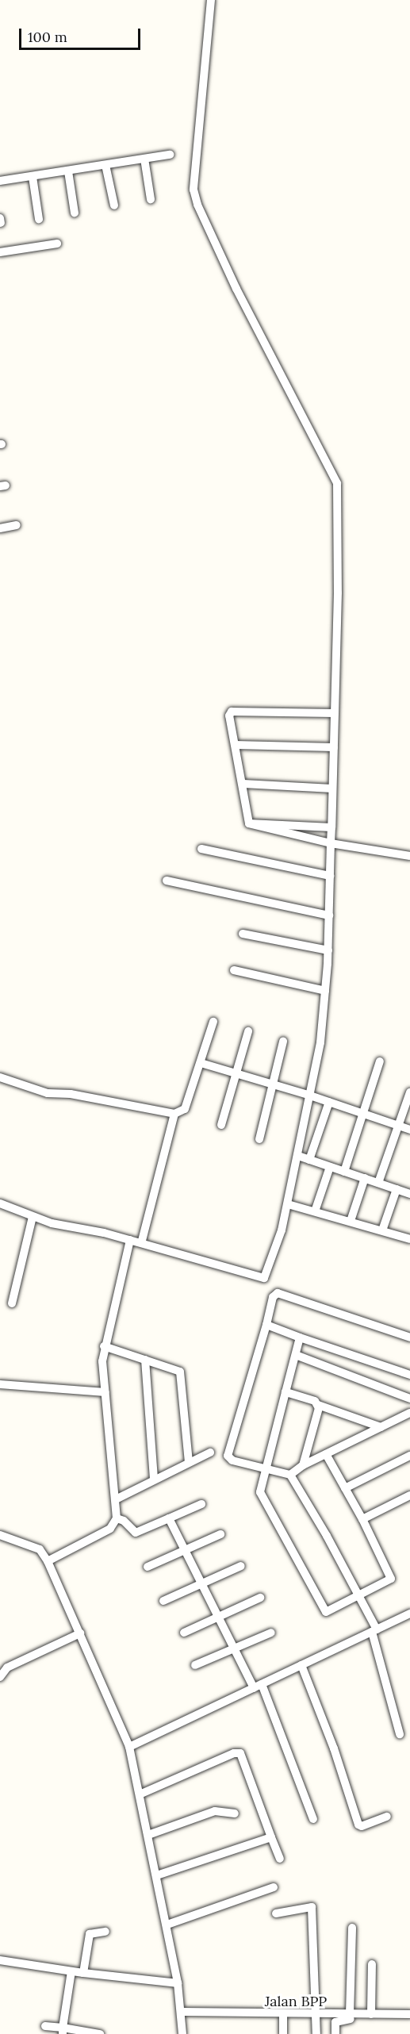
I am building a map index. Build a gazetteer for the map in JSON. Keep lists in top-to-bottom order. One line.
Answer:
{"streets":{"street":["Jalan BPP"]},"scale_bar":"100 m"}
